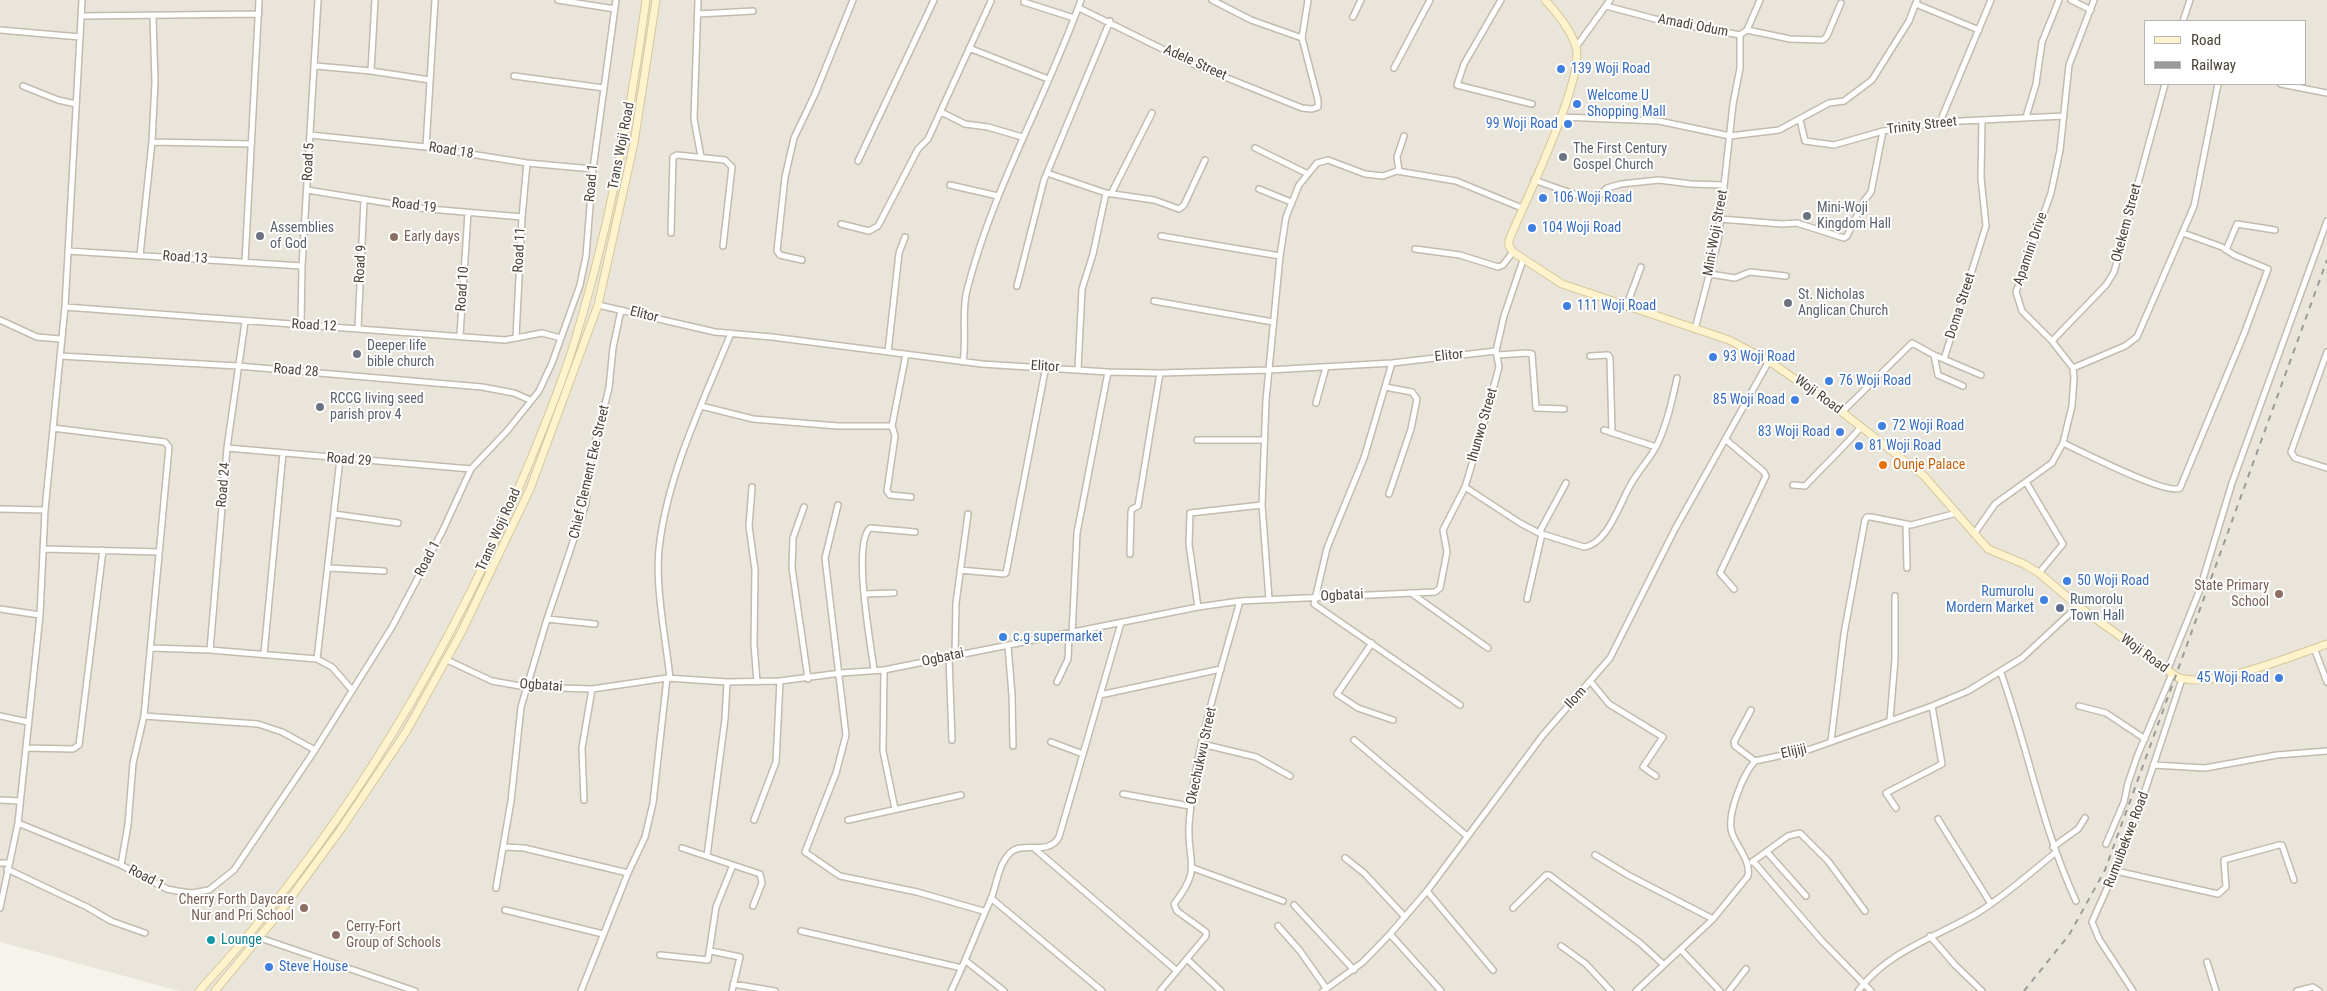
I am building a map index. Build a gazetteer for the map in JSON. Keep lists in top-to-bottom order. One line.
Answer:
{"streets":{"main road":["Trans Woji Road","Woji Road"],"street":["Amadi Odum","Adele Street","Trinity Street","Road 18","Road 5","Road 1","Road 19","Okekem Street","Mini-Woji Street","Apamini Drive","Road 11","Road 13","Road 9","Road 10","Doma Street","Elitor","Road 12","Road 28","Ihunwo Street","Road 29","Chief Clement Eke Street","Road 24","Ogbatai","Ilom","Elijiji","Okechukwu Street","Rumuibekwe Road"]},"crossings":[["Amadi Odum","Mini-Woji Street"],["Trinity Street","Apamini Drive"],["Trinity Street","Doma Street"],["Trans Woji Road","Elitor"],["Trans Woji Road","Ogbatai"],["Road 18","Road 5"],["Road 18","Road 1"],["Road 18","Road 11"],["Road 5","Road 19"],["Road 5","Road 13"],["Road 5","Road 12"],["Road 1","Road 12"],["Road 1","Road 28"],["Road 1","Road 29"],["Road 19","Road 11"],["Road 19","Road 9"],["Road 19","Road 10"],["Okekem Street","Apamini Drive"],["Mini-Woji Street","Woji Road"],["Road 11","Road 12"],["Road 9","Road 12"],["Road 10","Road 12"],["Elitor","Ihunwo Street"],["Elitor","Chief Clement Eke Street"],["Road 12","Road 24"],["Road 28","Road 24"],["Woji Road","Ihunwo Street"],["Woji Road","Ilom"],["Woji Road","Elijiji"],["Woji Road","Rumuibekwe Road"],["Ihunwo Street","Ogbatai"],["Road 29","Road 24"],["Chief Clement Eke Street","Ogbatai"],["Ogbatai","Okechukwu Street"]],"places":["139 Woji Road","Welcome U Shopping Mall","99 Woji Road","The First Century Gospel Church","106 Woji Road","Mini-Woji Kingdom Hall","104 Woji Road","Assemblies of God","Early days","St. Nicholas Anglican Church","111 Woji Road","Deeper life bible church","93 Woji Road","76 Woji Road","85 Woji Road","RCCG living seed parish prov 4","72 Woji Road","83 Woji Road","81 Woji Road","Ounje Palace","50 Woji Road","State Primary School","Rumurolu Mordern Market","Rumorolu Town Hall","c.g supermarket","45 Woji Road","Cherry Forth Daycare Nur and Pri School","Cerry-Fort Group of Schools","Lounge","Steve House"],"legend":["Road","Railway"]}
